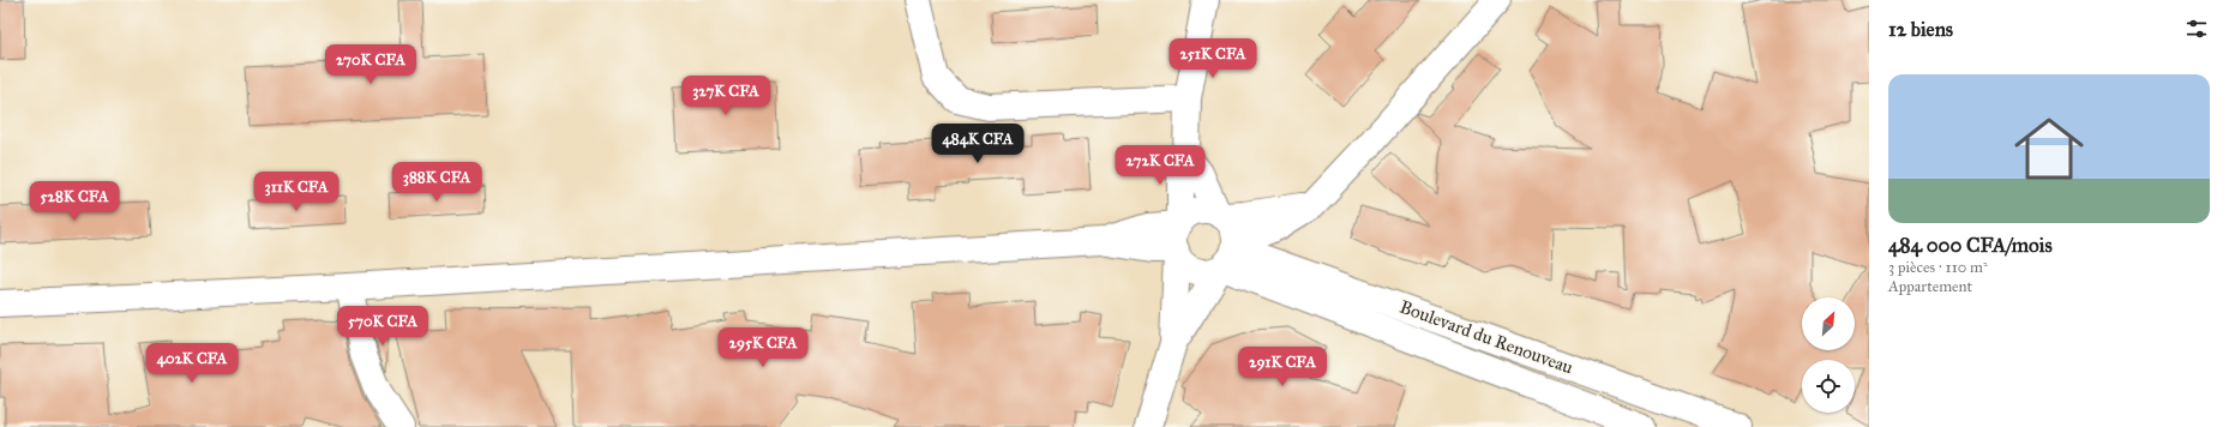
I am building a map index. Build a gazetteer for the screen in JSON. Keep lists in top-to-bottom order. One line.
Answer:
{"streets":{"main road":["Boulevard du Renouveau"]},"north":"top right","page":{"heading":"12 biens","price":["251K CFA","270K CFA","327K CFA","484K CFA","272K CFA","388K CFA","311K CFA","528K CFA","570K CFA","295K CFA","402K CFA","291K CFA"],"list":[{"name":"484 000 CFA/mois","note":"3 pièces · 110 m² · Appartement"}]}}
